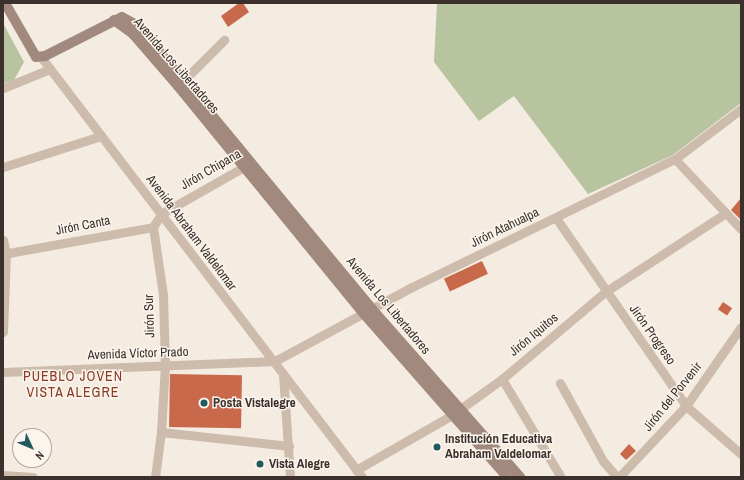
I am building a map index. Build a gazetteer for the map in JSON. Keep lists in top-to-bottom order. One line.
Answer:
{"streets":{"street":["Avenida Los Libertadores","Jirón Chipana","Jirón Canta","Jirón Atahualpa","Avenida Abraham Valdelomar","Jirón Sur","Jirón Iquitos","Jirón Progreso","Avenida Víctor Prado","Jirón del Porvenir"]},"crossings":[["Avenida Los Libertadores","Jirón Chipana"],["Avenida Los Libertadores","Jirón Atahualpa"],["Avenida Los Libertadores","Avenida Abraham Valdelomar"],["Avenida Los Libertadores","Jirón Iquitos"],["Jirón Chipana","Avenida Abraham Valdelomar"],["Jirón Canta","Jirón Sur"],["Jirón Atahualpa","Avenida Abraham Valdelomar"],["Jirón Atahualpa","Jirón Progreso"],["Jirón Atahualpa","Avenida Víctor Prado"],["Avenida Abraham Valdelomar","Jirón Iquitos"],["Avenida Abraham Valdelomar","Avenida Víctor Prado"],["Jirón Sur","Avenida Víctor Prado"],["Jirón Iquitos","Jirón Progreso"],["Jirón Progreso","Jirón del Porvenir"]],"districts":["PUEBLO JOVEN VISTA ALEGRE"],"places":["Posta Vistalegre","Institución Educativa Abraham Valdelomar","Vista Alegre"],"north":"bottom right"}
